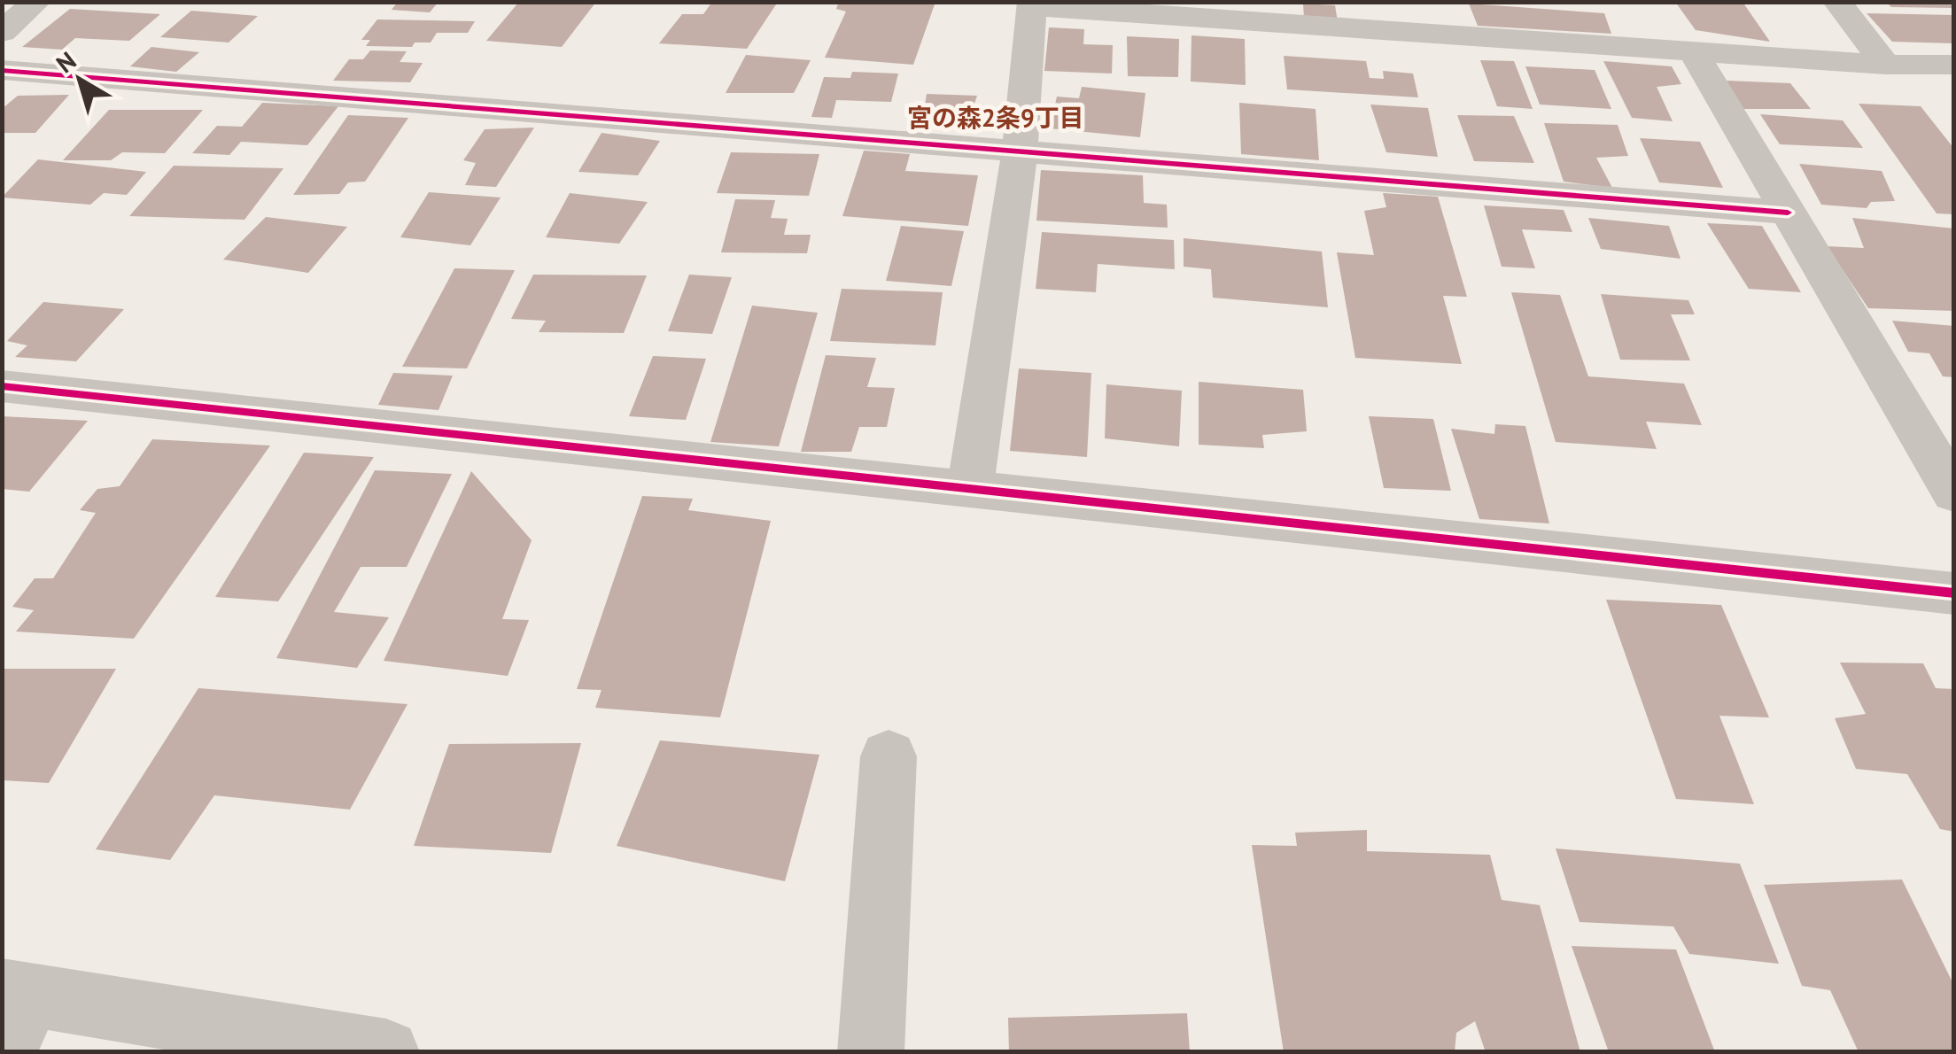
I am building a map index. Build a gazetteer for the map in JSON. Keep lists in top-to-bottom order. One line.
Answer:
{"districts":["宮の森2条9丁目"],"north":"top left"}
